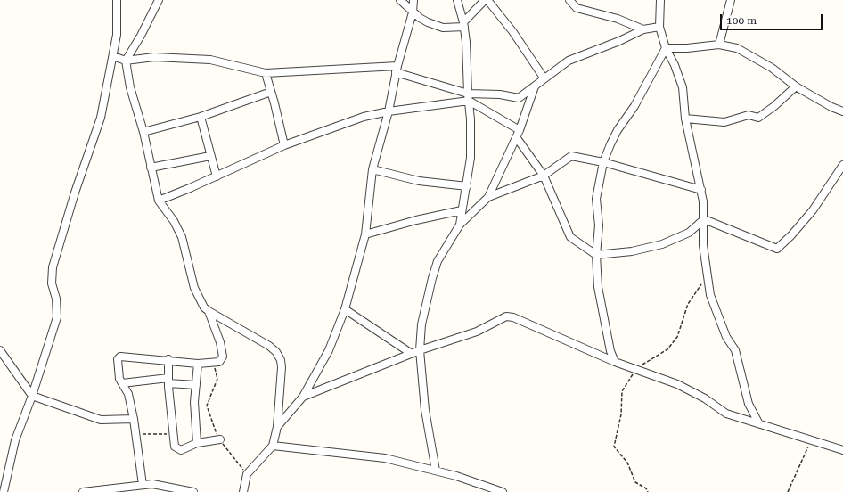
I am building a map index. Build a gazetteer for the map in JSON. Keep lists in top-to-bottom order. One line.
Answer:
{"scale_bar":"100 m"}
